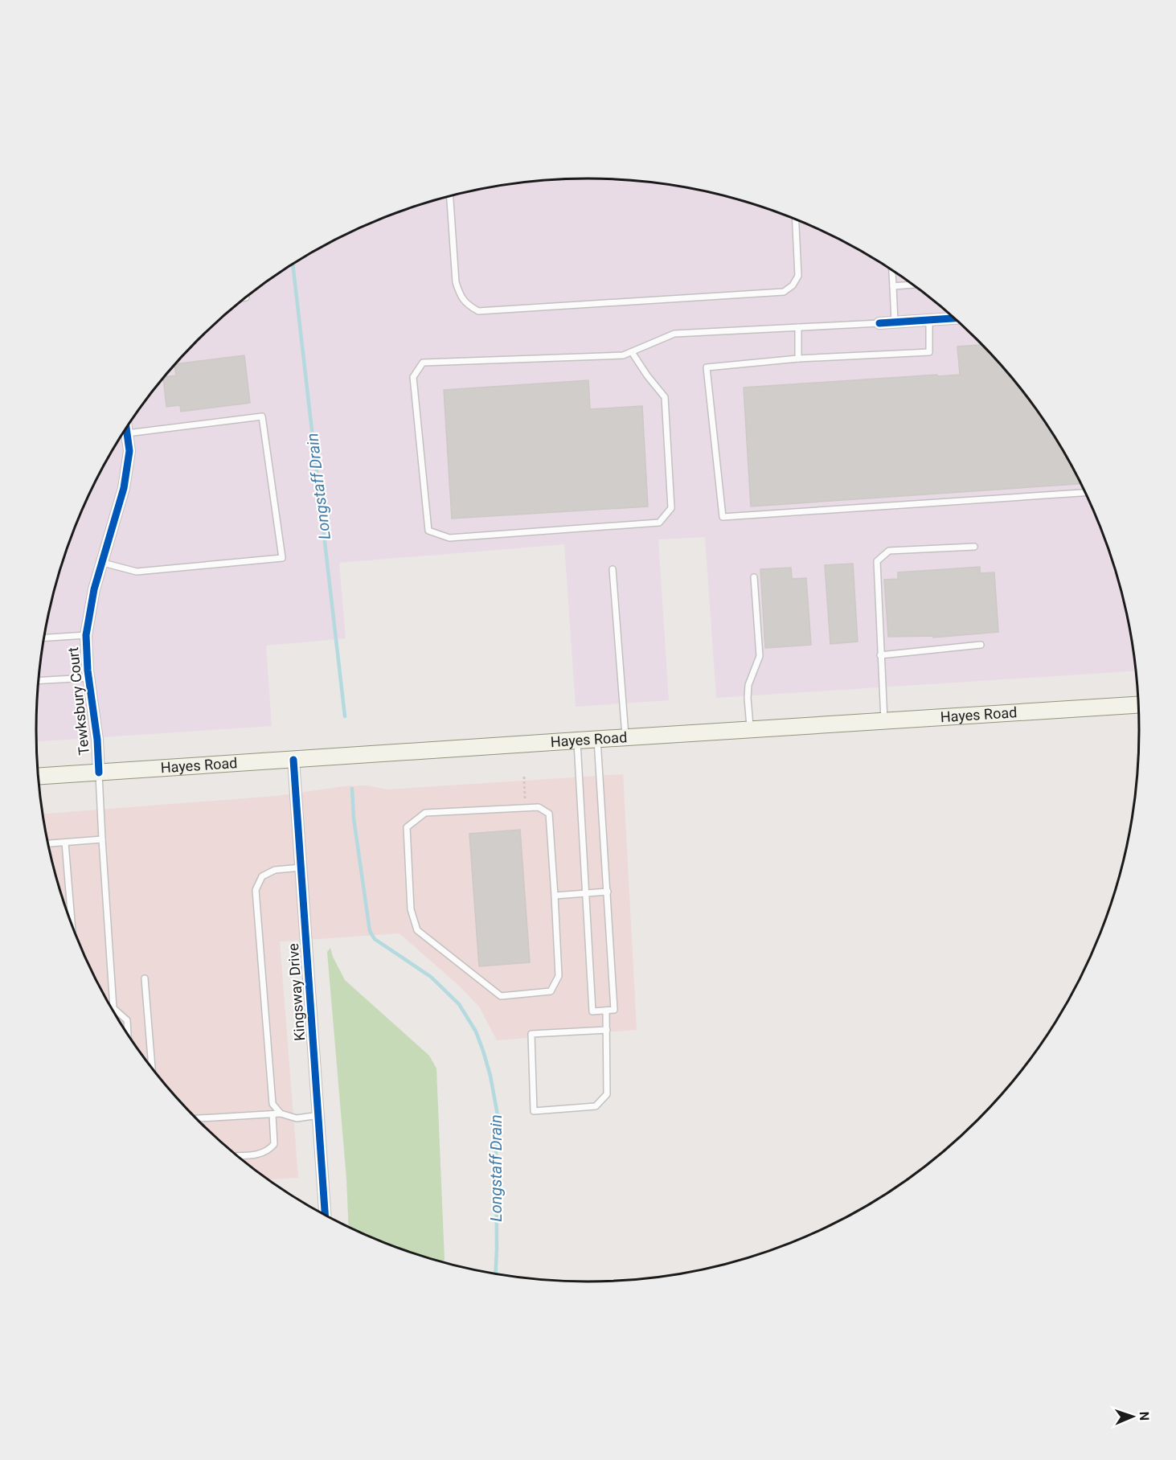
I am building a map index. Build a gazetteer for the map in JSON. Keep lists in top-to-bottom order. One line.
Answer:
{"streets":{"main road":["Hayes Road"],"street":["Tewksbury Court","Kingsway Drive"]},"crossings":[["Tewksbury Court","Hayes Road"],["Hayes Road","Kingsway Drive"]],"water":["Longstaff Drain"],"north":"right"}
